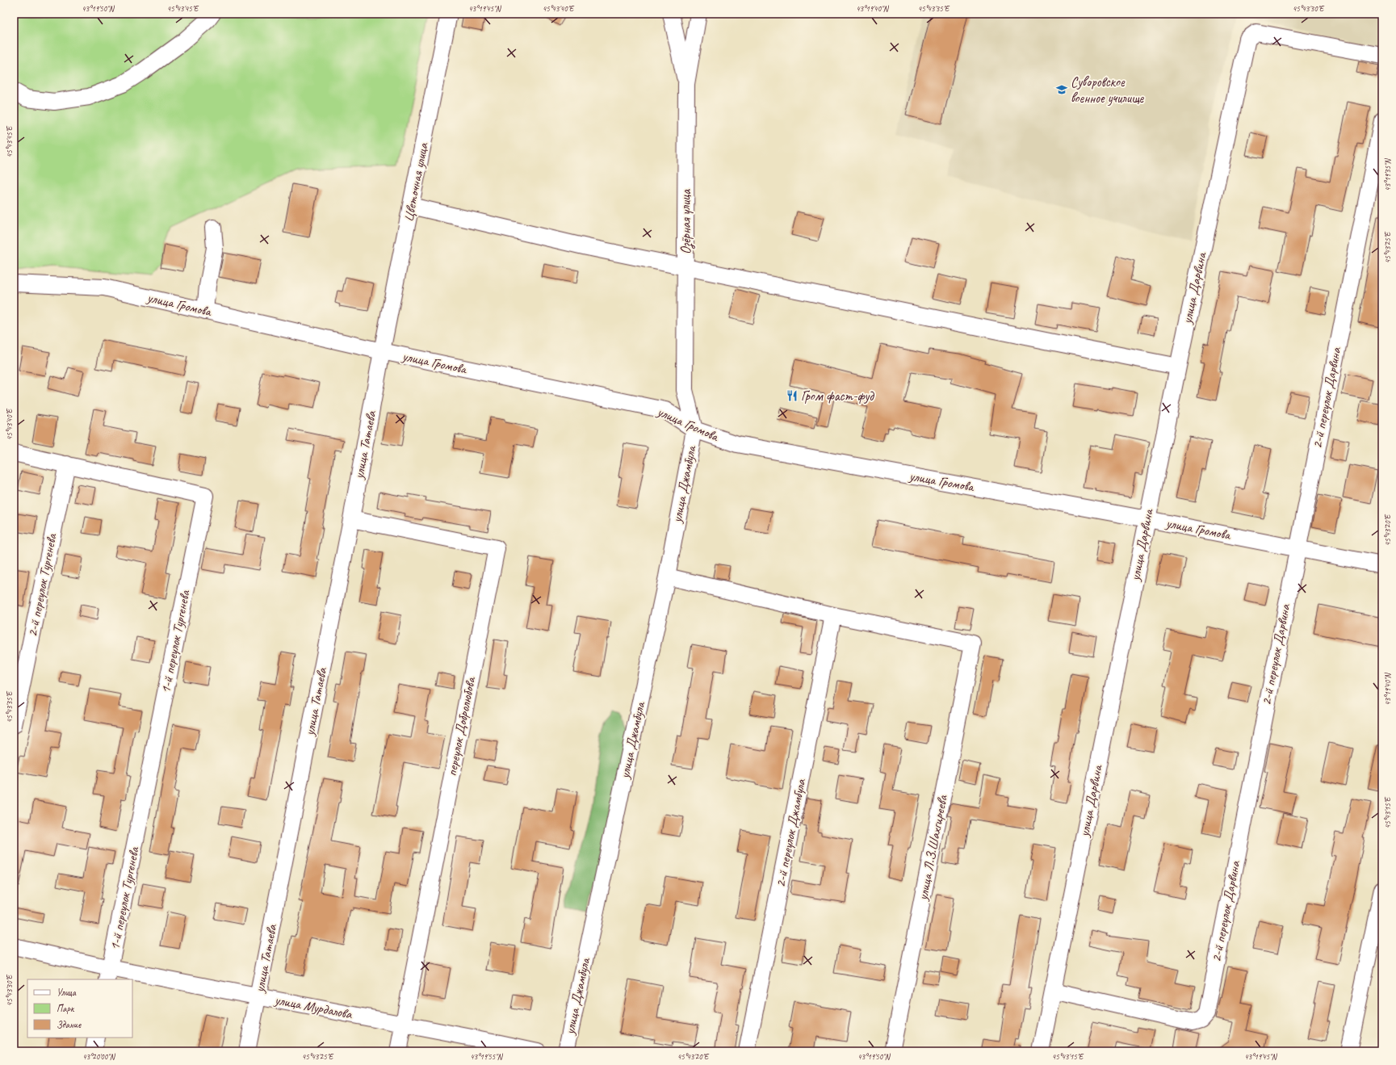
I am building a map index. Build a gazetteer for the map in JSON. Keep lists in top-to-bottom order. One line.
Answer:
{"streets":{"street":["Цветочная улица","Озёрная улица","улица Дарвина","улица Громова","2-й переулок Дарвина","улица Татаева","улица Джамбула","2-й переулок Тургенева","1-й переулок Тургенева","переулок Добролюбова","2-й переулок Джамбула","улица Л.З.Шахгиреева","улица Мурдалова"]},"crossings":[["Цветочная улица","улица Громова"],["Цветочная улица","улица Татаева"],["Озёрная улица","улица Громова"],["Озёрная улица","улица Джамбула"],["улица Дарвина","улица Громова"],["улица Дарвина","2-й переулок Дарвина"],["улица Громова","2-й переулок Дарвина"],["улица Громова","улица Татаева"],["улица Громова","улица Джамбула"],["улица Татаева","переулок Добролюбова"],["улица Татаева","улица Мурдалова"],["2-й переулок Тургенева","1-й переулок Тургенева"],["1-й переулок Тургенева","улица Мурдалова"],["переулок Добролюбова","улица Мурдалова"],["2-й переулок Джамбула","улица Л.З.Шахгиреева"]],"places":{"school or university":["Суворовское военное училище"],"restaurant":["Гром фаст-фуд"]},"legend":["Улица","Парк","Здание"],"coordinates":["43°19'50\"N","45°43'45\"E","43°19'45\"N","45°43'40\"E","43°19'40\"N","45°43'35\"E","45°43'30\"E","43°19'35\"N","45°43'25\"E","45°43'20\"E","45°43'15\"E","43°20'00\"N","43°19'55\"N"]}
